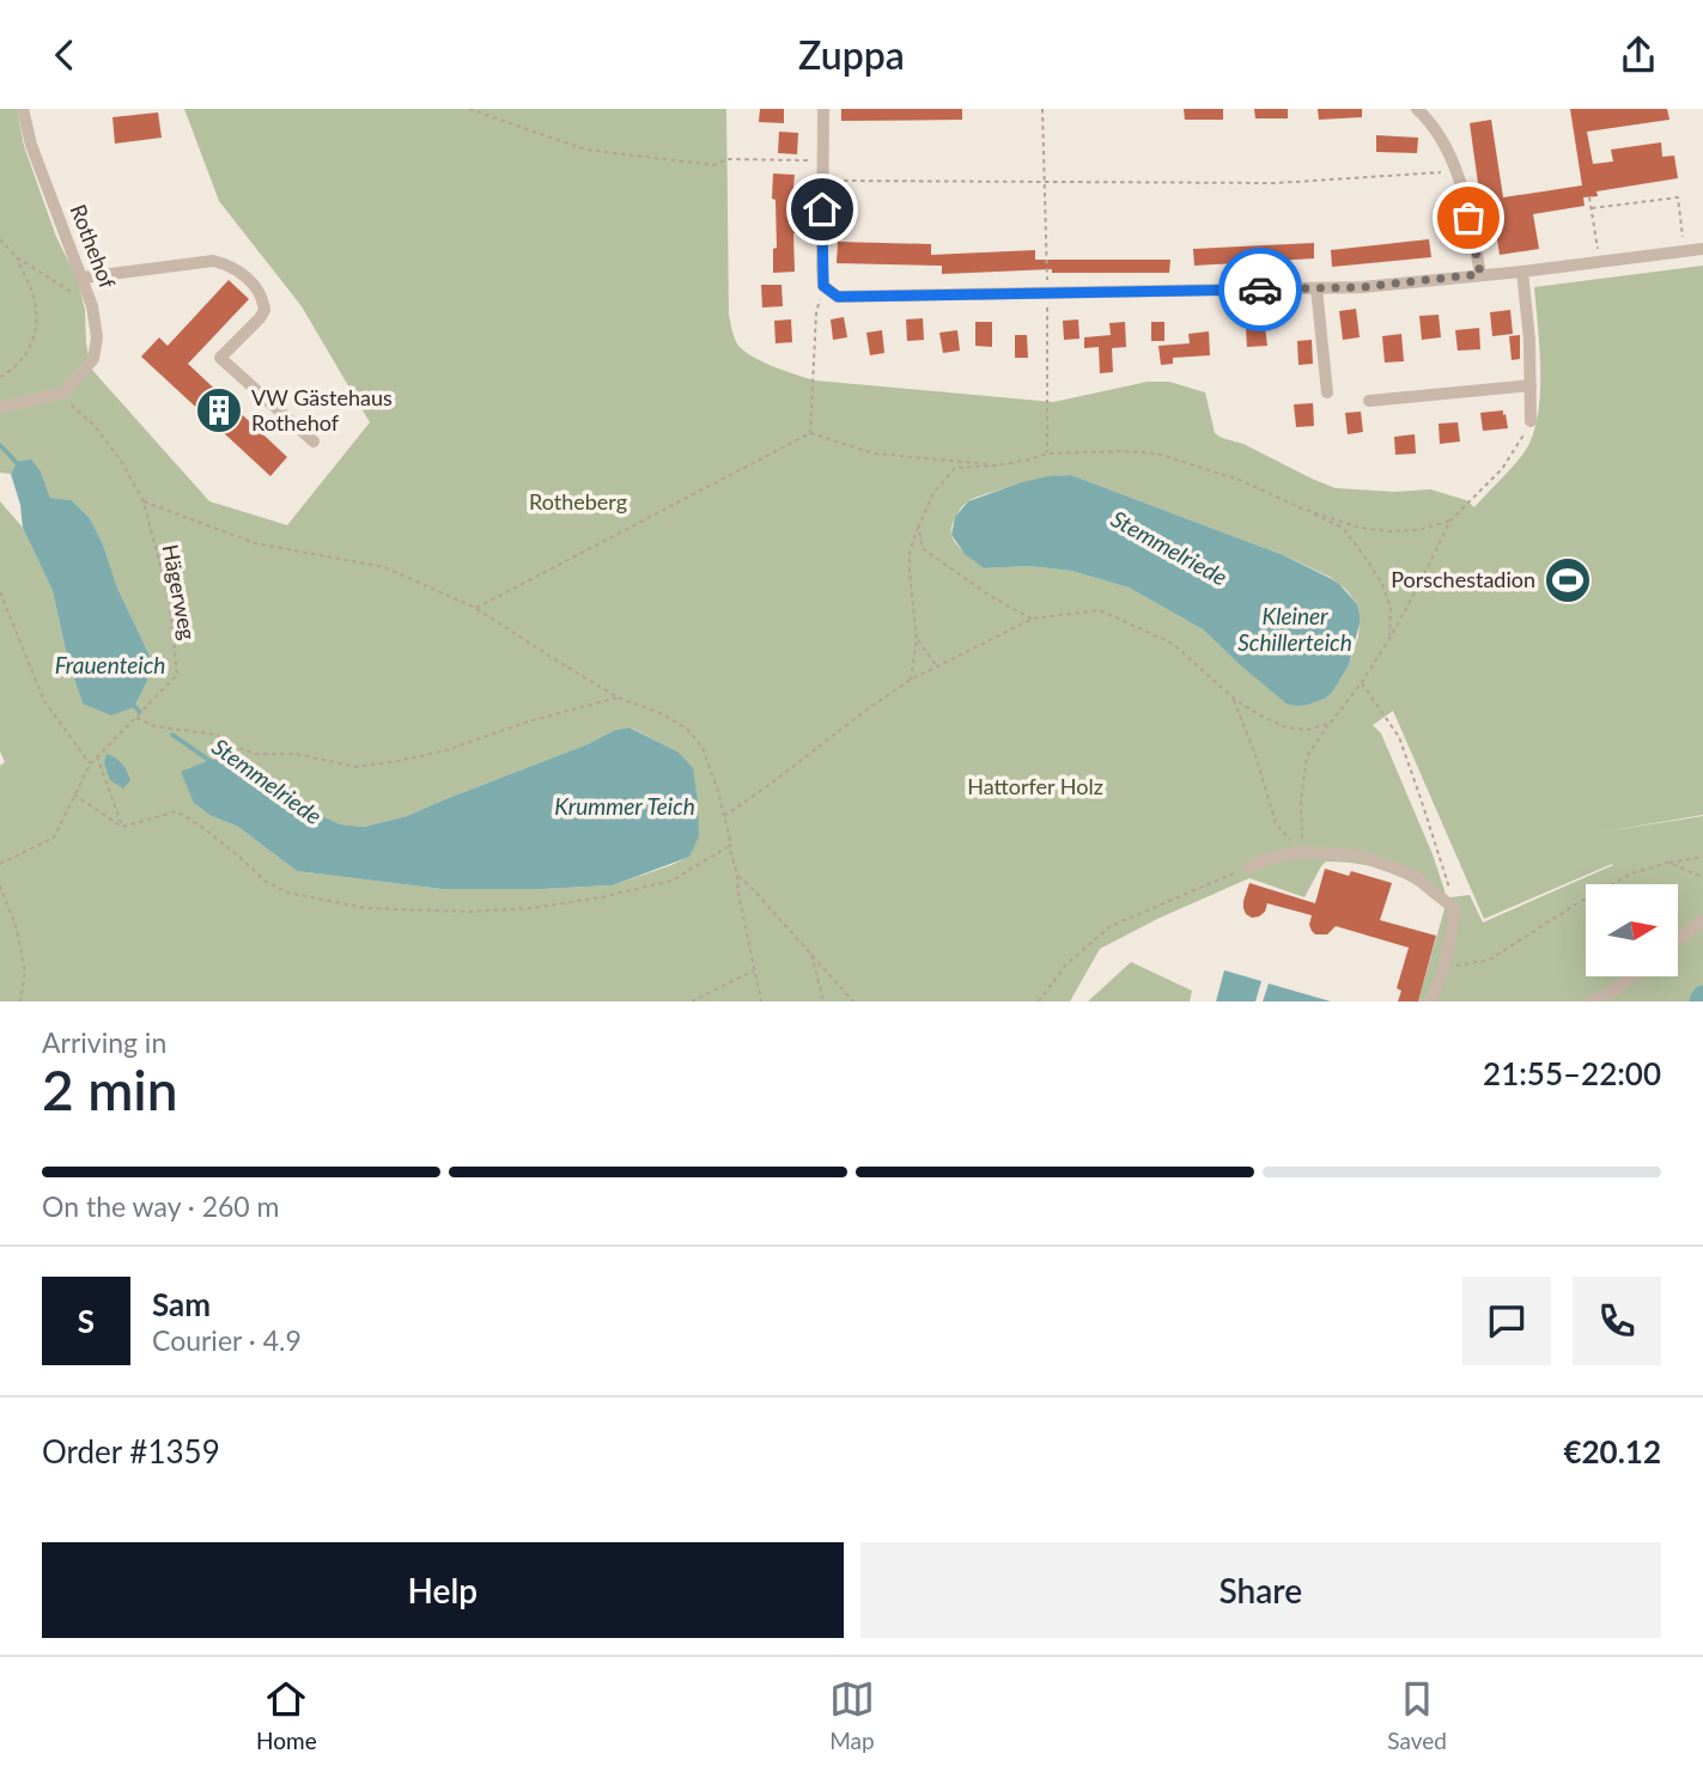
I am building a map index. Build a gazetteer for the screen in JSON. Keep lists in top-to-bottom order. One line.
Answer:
{"streets":{"street":["Rothehof"],"path":["Hägerweg"]},"water":["Stemmelriede","Kleiner Schillerteich","Frauenteich","Krummer Teich"],"parks":["Rotheberg","Hattorfer Holz"],"places":{"building":["VW Gästehaus Rothehof"],"sports":["Porschestadion"]},"north":"right","page":{"header":"Zuppa","heading":["2 min","Arriving in","21:55–22:00"],"panel":["Sam","Courier · 4.9","Order #1359","€20.12"],"bar":"On the way · 260 m","round":"S","buttons":["Help","Share"],"tabs":["Home","Map","Saved"]}}
